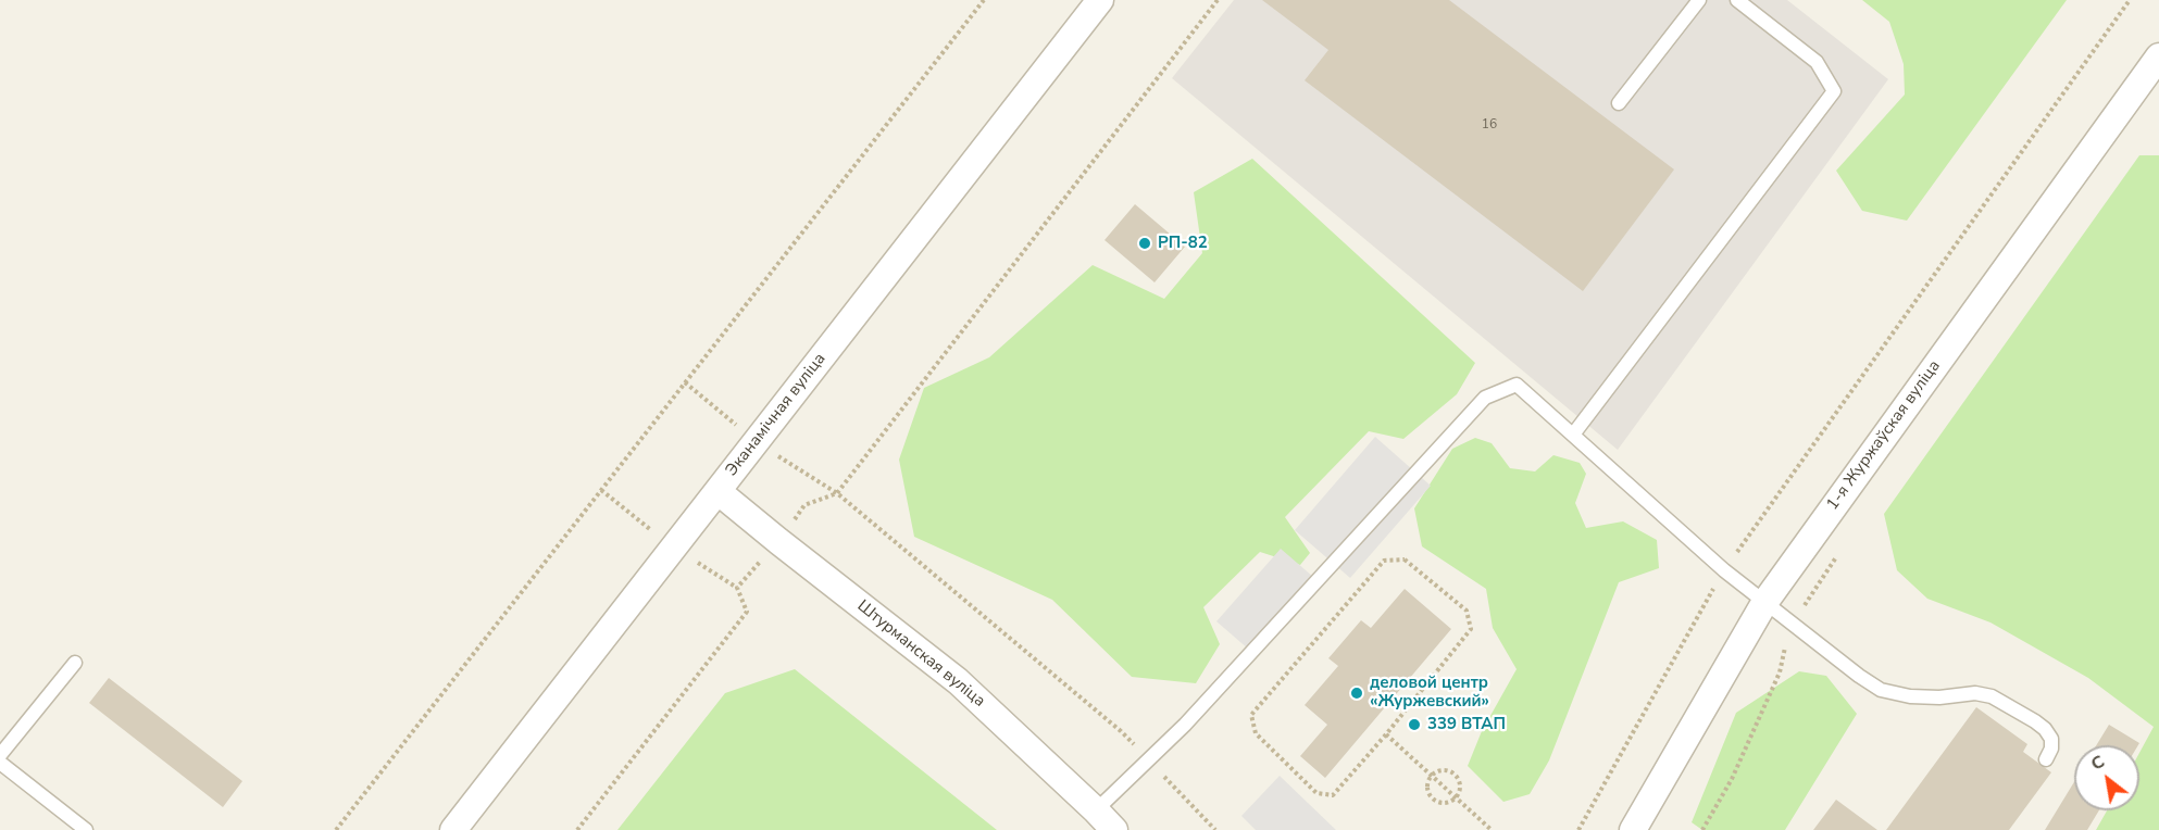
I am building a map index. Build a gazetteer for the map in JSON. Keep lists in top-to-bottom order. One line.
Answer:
{"streets":{"street":["Эканамічная вуліца","1-я Журжаўская вуліца","Штурманская вуліца"]},"crossings":[["Эканамічная вуліца","Штурманская вуліца"]],"places":["РП-82","деловой центр «Журжевский»","339 ВТАП"],"house_numbers":["16"],"north":"top left"}
